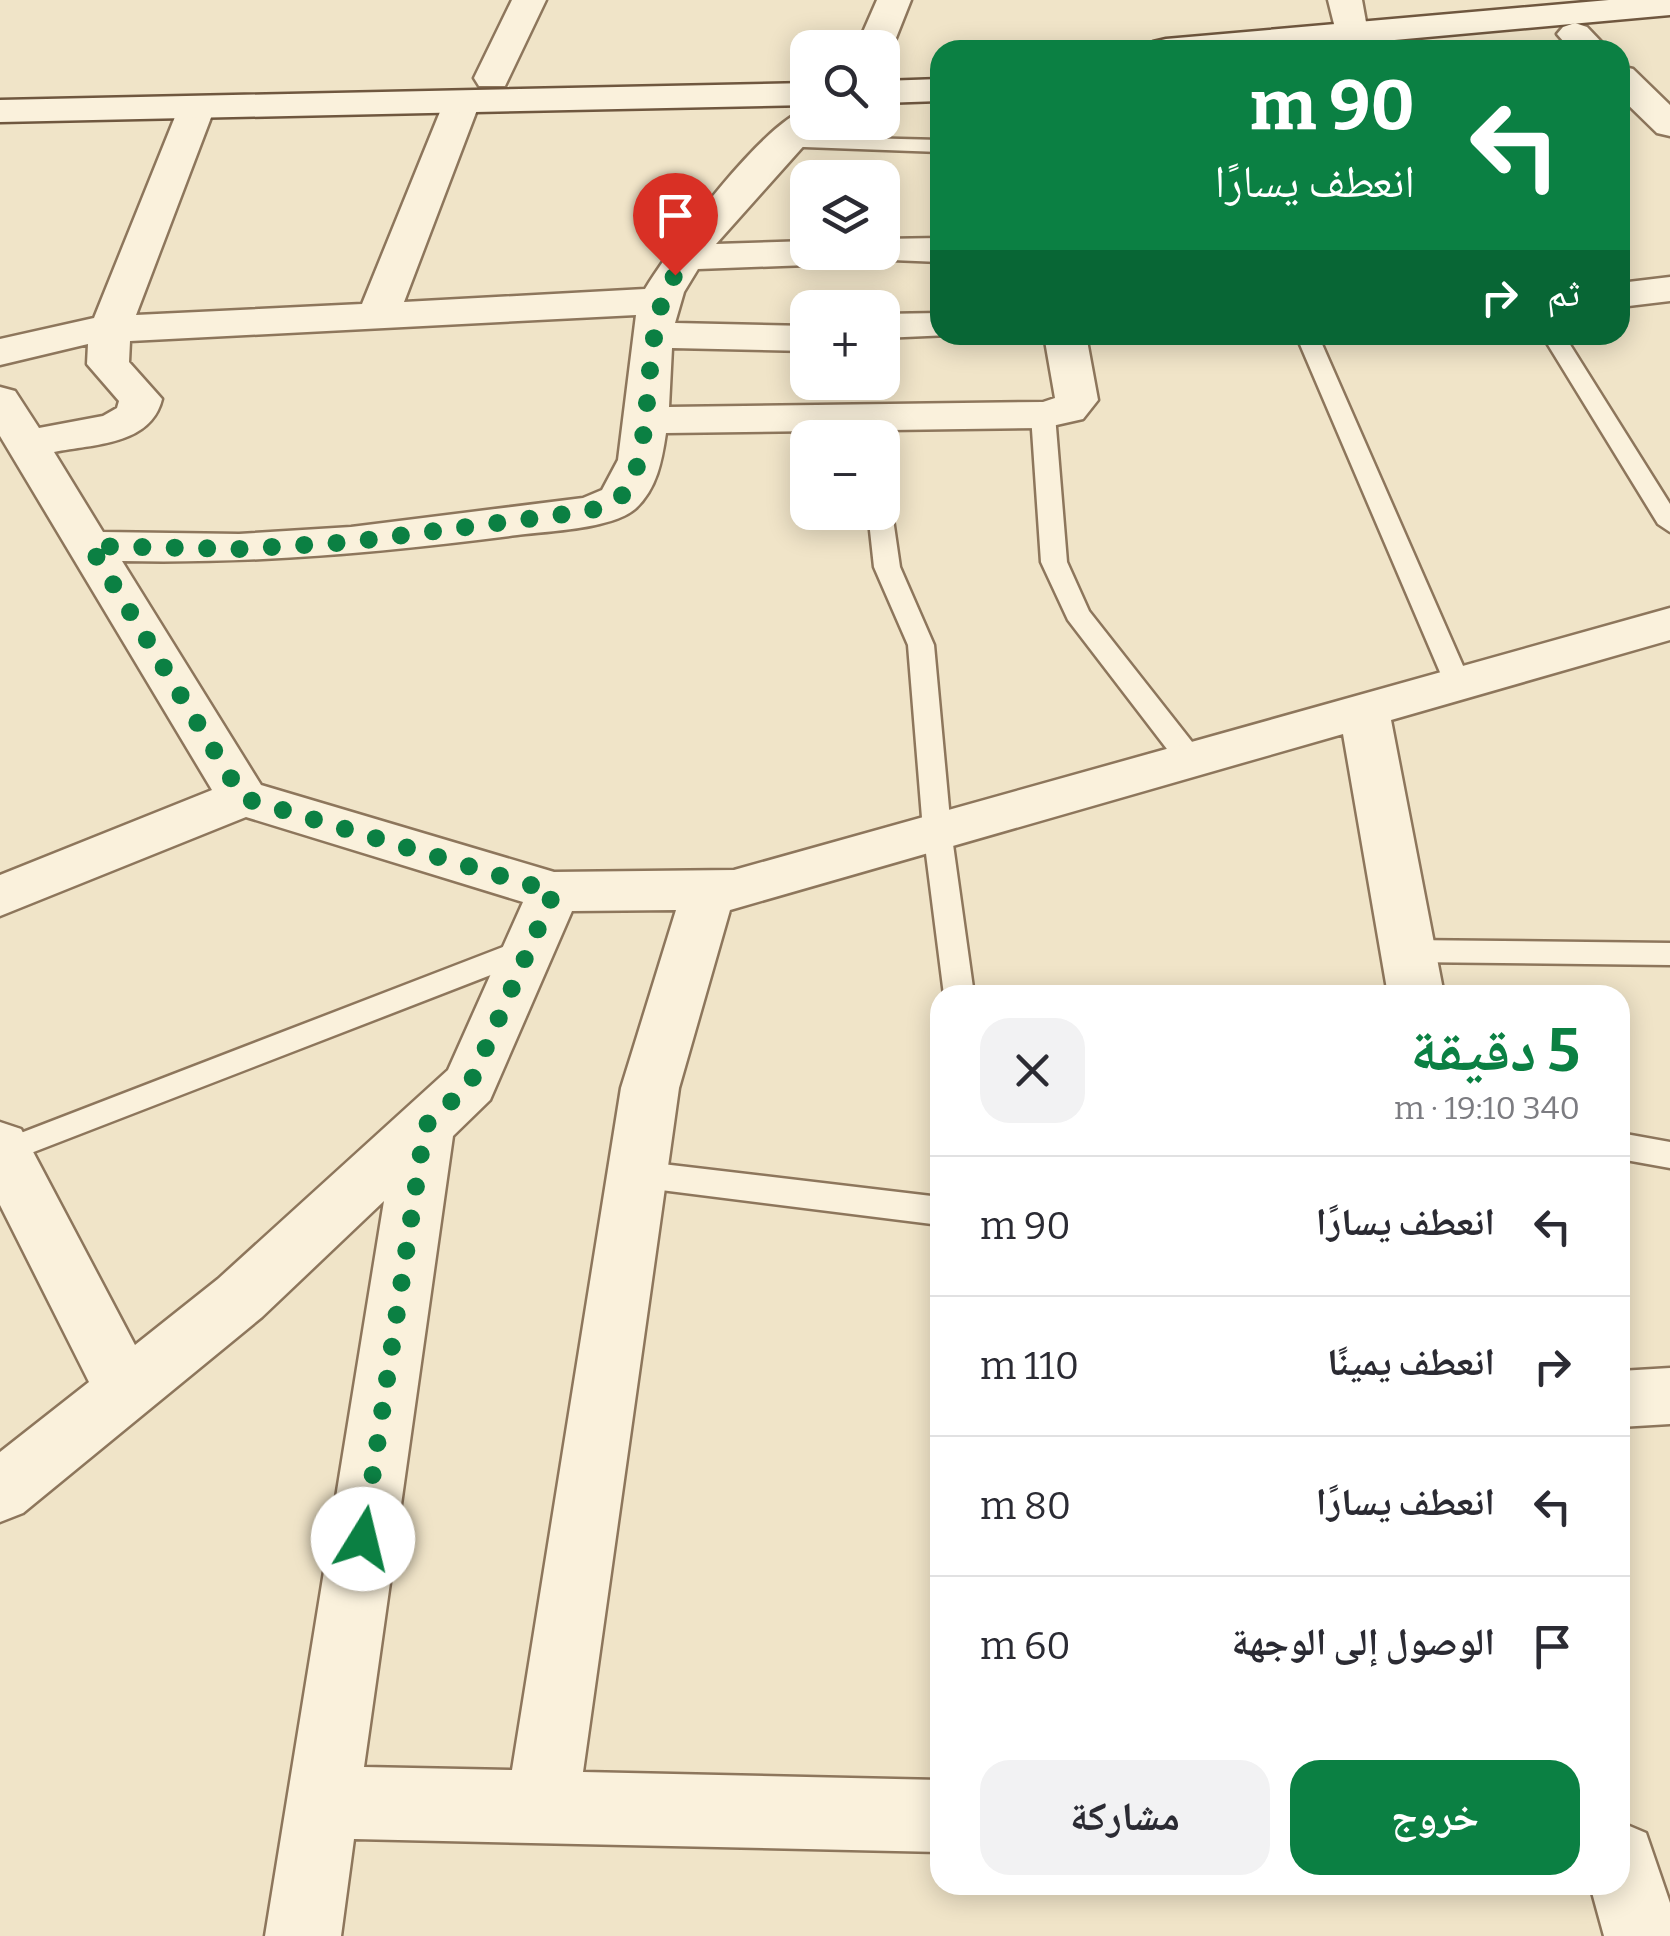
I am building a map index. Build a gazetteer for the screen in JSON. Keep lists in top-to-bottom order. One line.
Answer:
{"page":{"map_buttons":["+","−"],"turn":["90 m","انعطف يسارًا"],"then":"ثم","heading":["5 دقيقة","340 m · 19:10"],"list":[{"name":"انعطف يسارًا","value":"90 m"},{"name":"انعطف يمينًا","value":"110 m"},{"name":"انعطف يسارًا","value":"80 m"},{"name":"الوصول إلى الوجهة","value":"60 m"}],"buttons":["خروج","مشاركة"]}}
